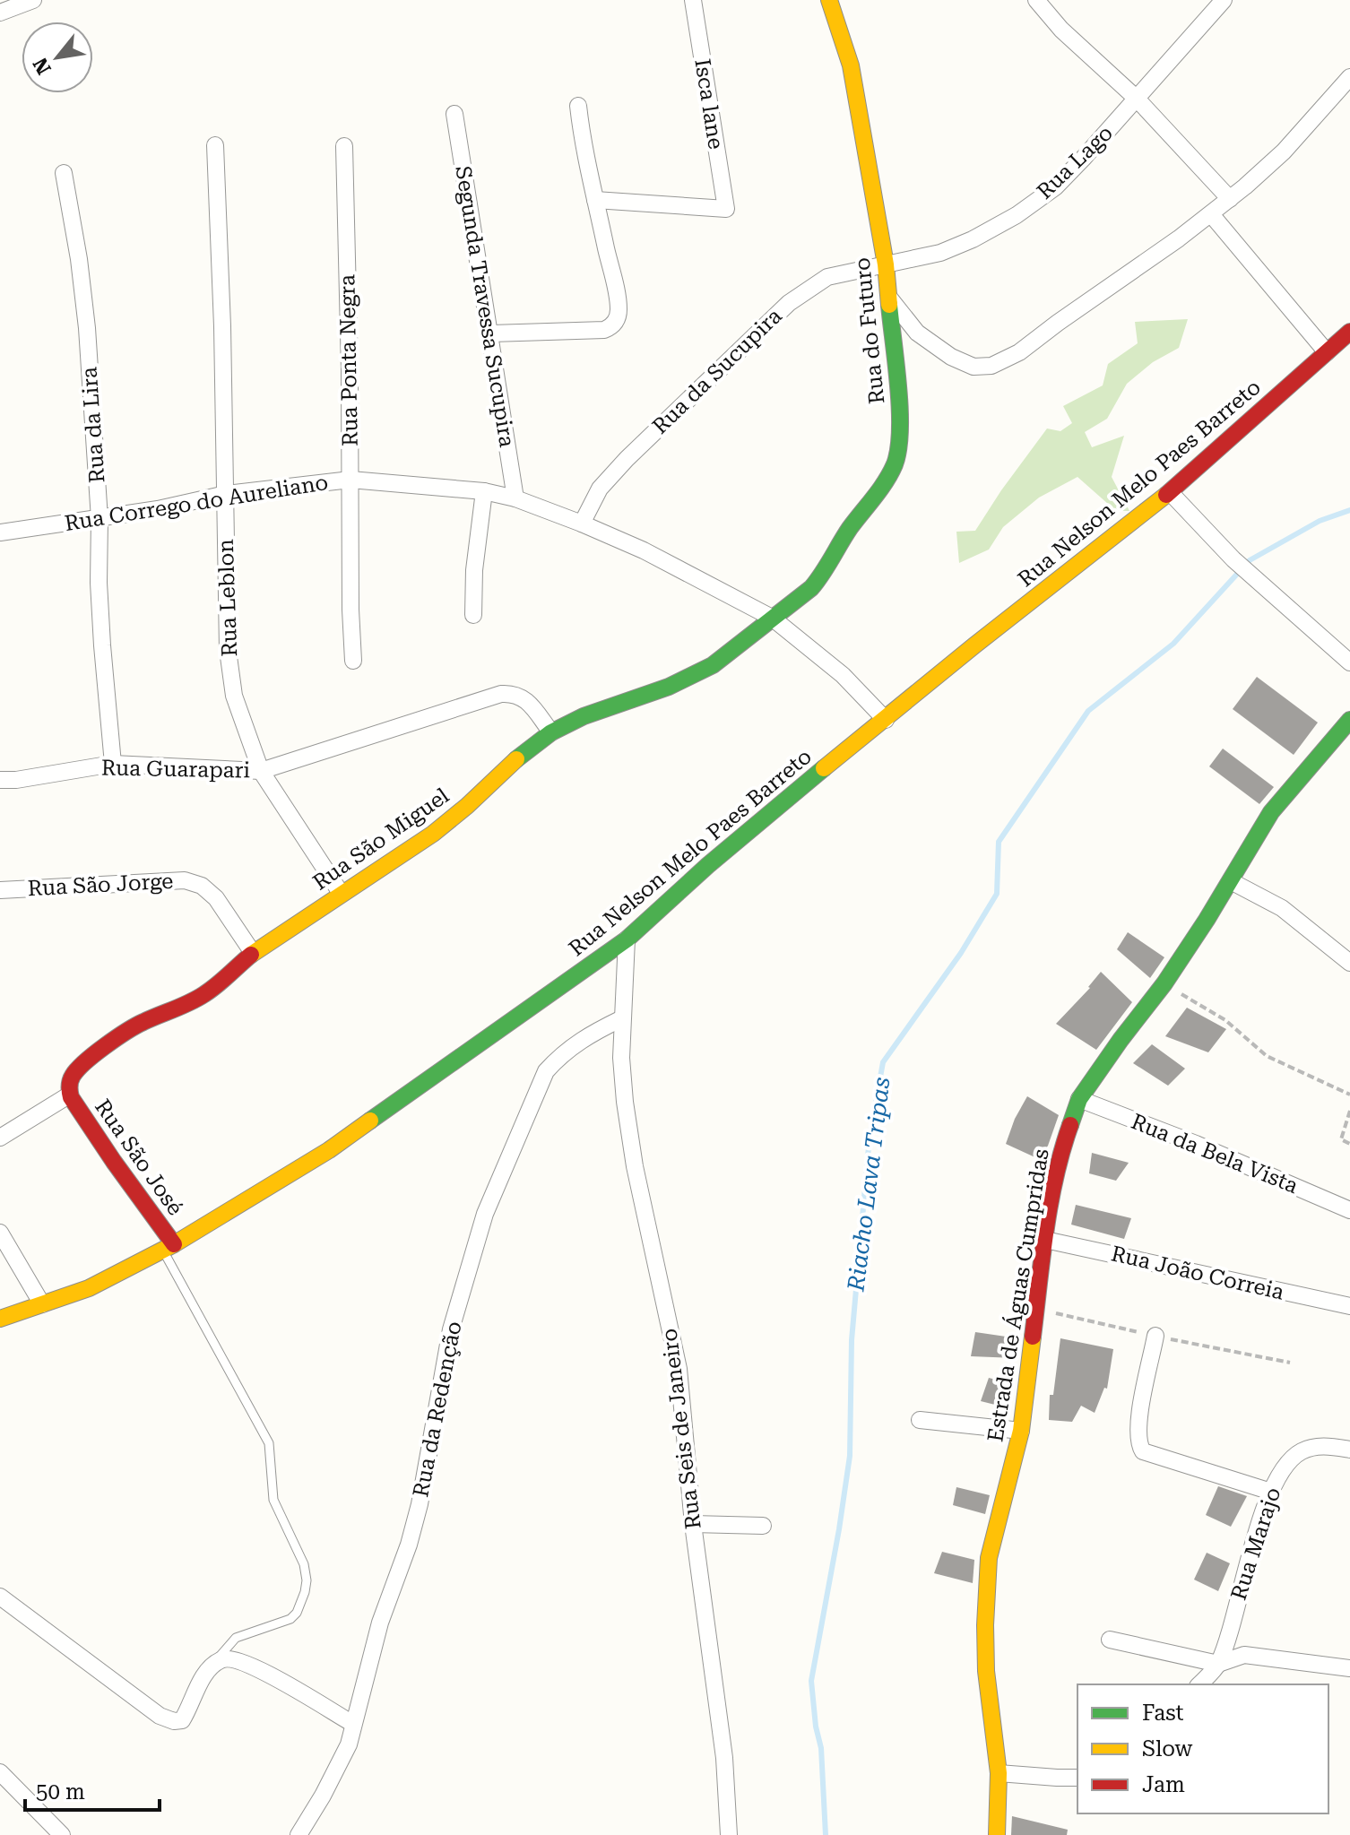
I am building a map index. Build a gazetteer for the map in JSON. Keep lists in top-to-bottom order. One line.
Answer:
{"streets":{"street":["Isca lane","Rua Lago","Segunda Travessa Sucupira","Rua do Futuro","Rua Ponta Negra","Rua da Sucupira","Rua da Lira","Rua Nelson Melo Paes Barreto","Rua Corrego do Aureliano","Rua Leblon","Rua Guarapari","Rua São Miguel","Rua São Jorge","Rua da Bela Vista","Rua São José","Rua João Correia","Estrada de Águas Cumpridas","Rua da Redenção","Rua Seis de Janeiro","Rua Marajo"]},"crossings":[["Rua Lago","Rua do Futuro"],["Rua Lago","Rua da Sucupira"],["Segunda Travessa Sucupira","Rua Corrego do Aureliano"],["Rua do Futuro","Rua da Sucupira"],["Rua do Futuro","Rua Corrego do Aureliano"],["Rua do Futuro","Rua São Miguel"],["Rua Ponta Negra","Rua Corrego do Aureliano"],["Rua da Sucupira","Rua Corrego do Aureliano"],["Rua da Lira","Rua Corrego do Aureliano"],["Rua da Lira","Rua Guarapari"],["Rua Nelson Melo Paes Barreto","Rua Corrego do Aureliano"],["Rua Nelson Melo Paes Barreto","Rua São José"],["Rua Nelson Melo Paes Barreto","Rua Seis de Janeiro"],["Rua Corrego do Aureliano","Rua Leblon"],["Rua Corrego do Aureliano","Rua São Miguel"],["Rua Leblon","Rua Guarapari"],["Rua Leblon","Rua São Miguel"],["Rua Guarapari","Rua São Miguel"],["Rua São Miguel","Rua São Jorge"],["Rua São Miguel","Rua São José"],["Rua da Bela Vista","Estrada de Águas Cumpridas"],["Rua João Correia","Estrada de Águas Cumpridas"],["Rua da Redenção","Rua Seis de Janeiro"]],"water":["Riacho Lava Tripas"],"legend":["Fast","Slow","Jam"],"scale_bar":"50 m","north":"bottom left"}
